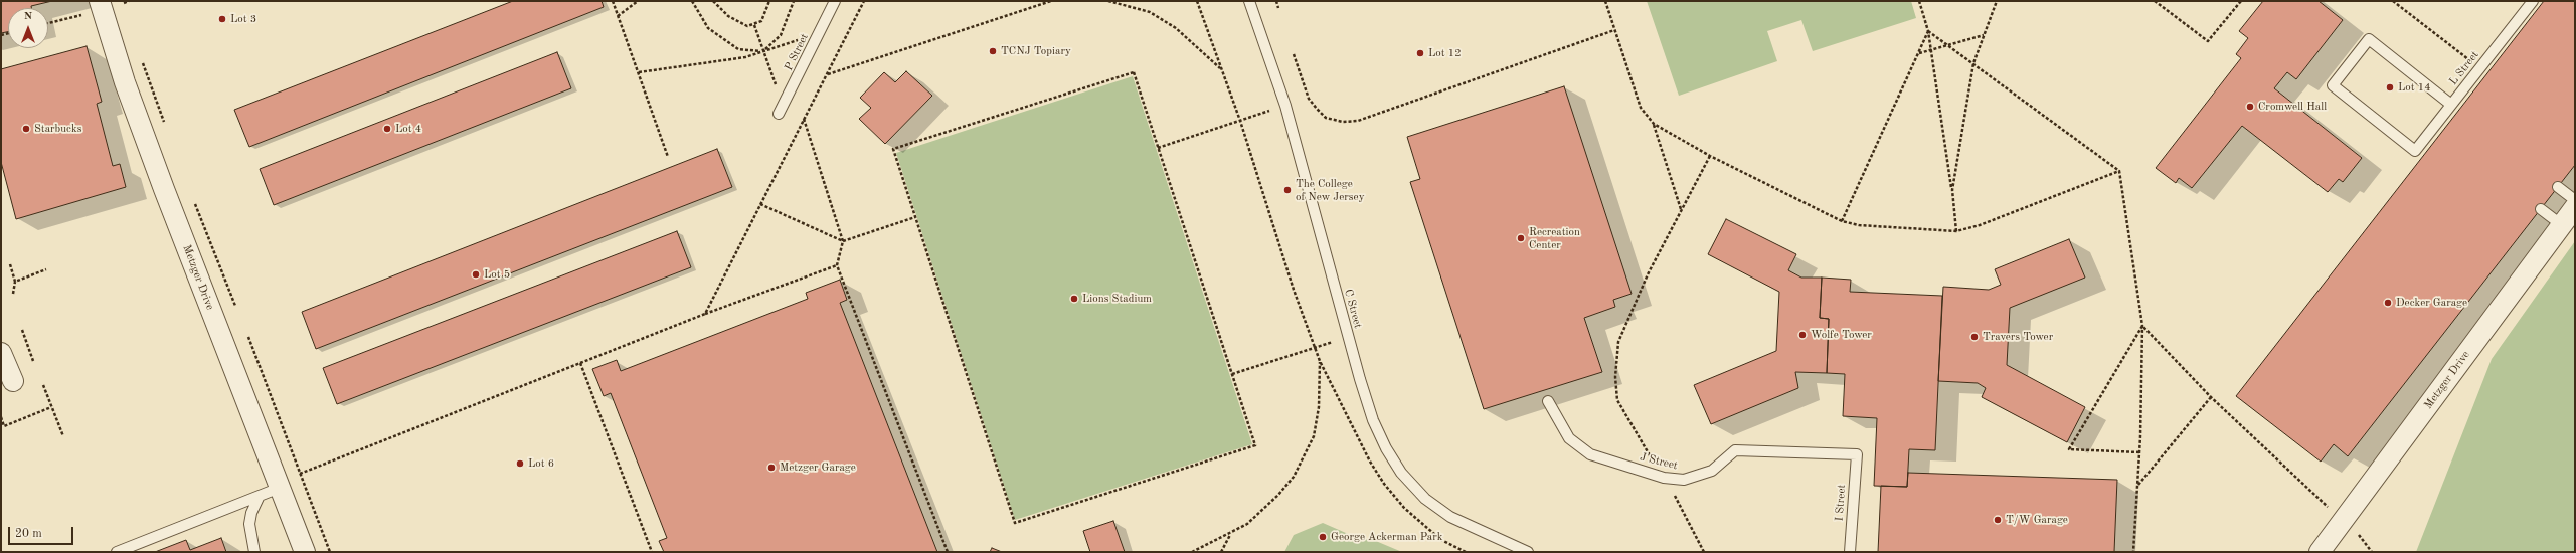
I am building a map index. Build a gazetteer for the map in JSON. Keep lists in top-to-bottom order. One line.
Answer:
{"streets":{"street":["Metzger Drive"],"lane":["P Street","L Street","C Street","J Street","I Street"]},"crossings":[["J Street","I Street"]],"places":["Lot 3","TCNJ Topiary","Lot 12","Lot 14","Cromwell Hall","Starbucks","Lot 4","The College of New Jersey","Recreation Center","Lot 5","Lions Stadium","Decker Garage","Wolfe Tower","Travers Tower","Lot 6","Metzger Garage","T/W Garage","George Ackerman Park"],"scale_bar":"20 m","north":"top"}
